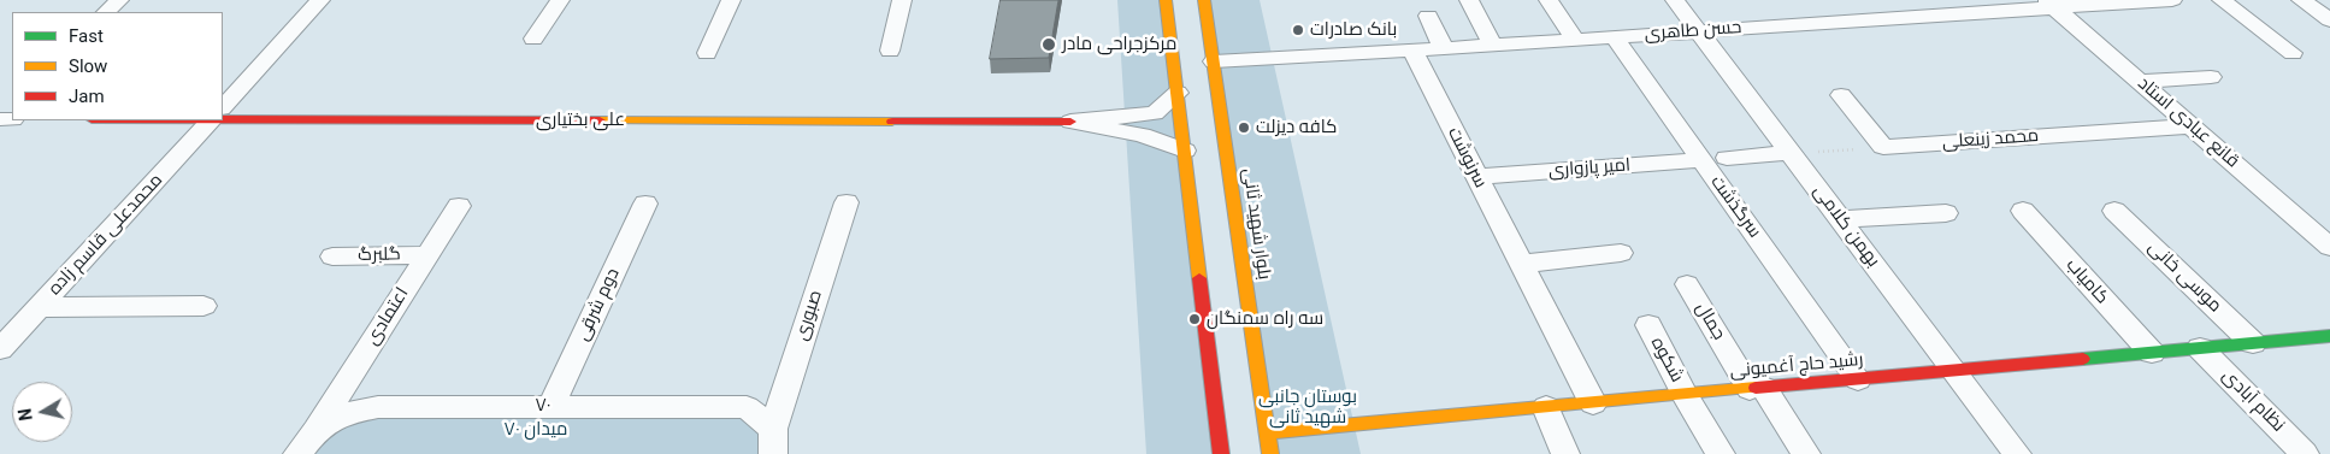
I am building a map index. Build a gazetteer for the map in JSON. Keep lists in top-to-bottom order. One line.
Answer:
{"streets":{"street":["حسن طاهری","علی بختیاری","قانع عبادی استاد","محمد زینعلی","سرنوشت","امیر پازواری","سرگذشت","بلوار شهید ثانی","بهمن کلامی","محمدعلی قاسم زاده","گلبرگ","موسی خانی","کامیاب","دوم شرقی","صبوری","اعتمادی","جمال","شکوه","رشید حاج آغمیونی","نظام آبادی","۷۰"]},"crossings":[["حسن طاهری","قانع عبادی استاد"],["حسن طاهری","سرنوشت"],["حسن طاهری","سرگذشت"],["حسن طاهری","بلوار شهید ثانی"],["حسن طاهری","بهمن کلامی"],["قانع عبادی استاد","محمد زینعلی"],["سرنوشت","امیر پازواری"],["سرنوشت","رشید حاج آغمیونی"],["امیر پازواری","سرگذشت"],["سرگذشت","رشید حاج آغمیونی"],["بلوار شهید ثانی","رشید حاج آغمیونی"],["بهمن کلامی","رشید حاج آغمیونی"],["گلبرگ","اعتمادی"],["موسی خانی","رشید حاج آغمیونی"],["کامیاب","رشید حاج آغمیونی"],["دوم شرقی","۷۰"],["صبوری","۷۰"],["اعتمادی","۷۰"],["جمال","رشید حاج آغمیونی"],["شکوه","رشید حاج آغمیونی"],["رشید حاج آغمیونی","نظام آبادی"]],"parks":["بوستان جانبی شهید ثانی","میدان ۷۰"],"places":["بانک صادرات","مرکزجراحی مادر","کافه دیزلت","سه راه سمنگان"],"legend":["Fast","Slow","Jam"],"north":"left"}
